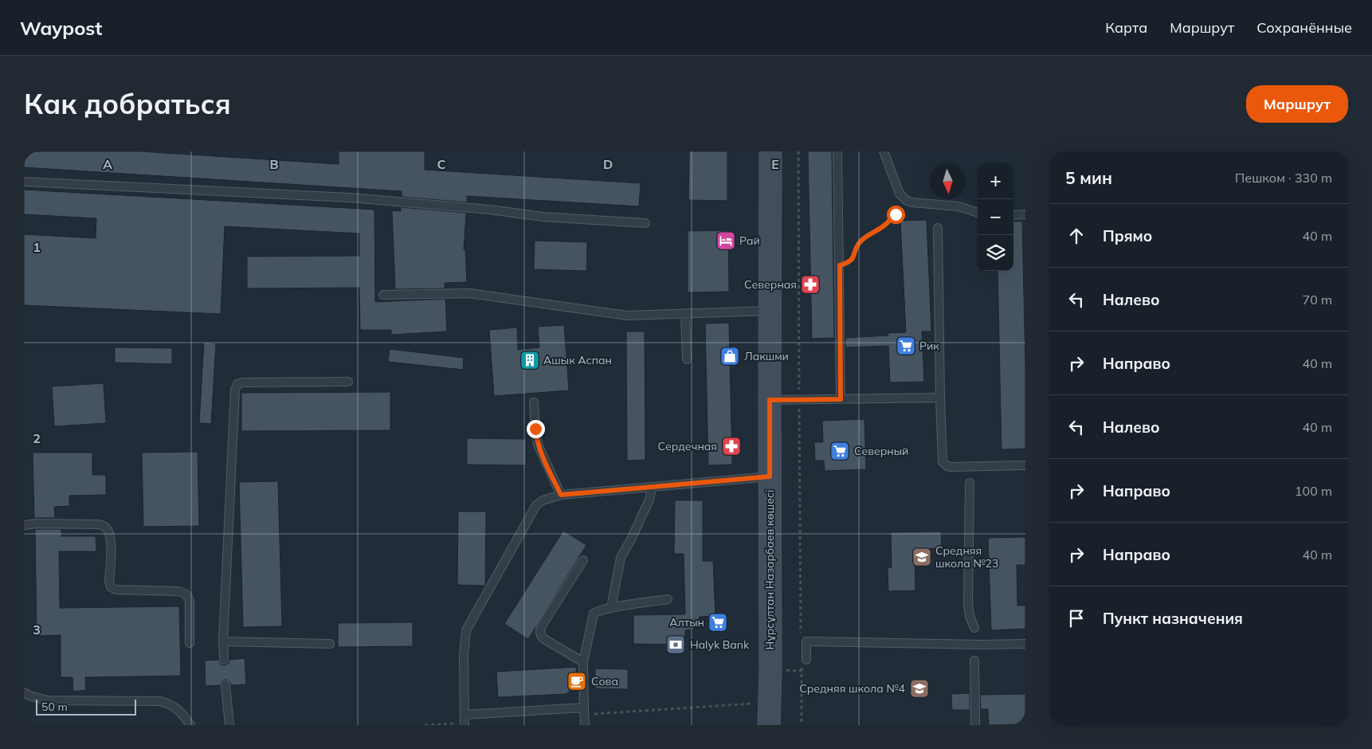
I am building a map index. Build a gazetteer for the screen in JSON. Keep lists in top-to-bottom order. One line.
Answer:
{"streets":{"main road":["Нұрсұлтан Назарбаев көшесі"]},"places":{"hotel":["Рай"],"pharmacy":["Северная","Сердечная"],"supermarket":["Рик","Северный","Алтын"],"shop":["Лакшми"],"building":["Ашык Аспан"],"school or university":["Средняя школа №23","Средняя школа №4"],"bank":["Halyk Bank"],"cafe":["Сова"]},"scale_bar":"50 m","north":"bottom","page":{"header":"Waypost","nav":["Карта","Маршрут","Сохранённые"],"buttons":"Маршрут","title":"Как добраться","heading":["5 мин","Пешком · 330 m"],"map_buttons":["+","−"],"list":[["Прямо","40 m"],["Налево","70 m"],["Направо","40 m"],["Налево","40 m"],["Направо","100 m"],["Направо","40 m"],"Пункт назначения"],"scale":"50 m"},"grid":{"columns":["A","B","C","D","E"],"rows":["1","2","3"]}}
